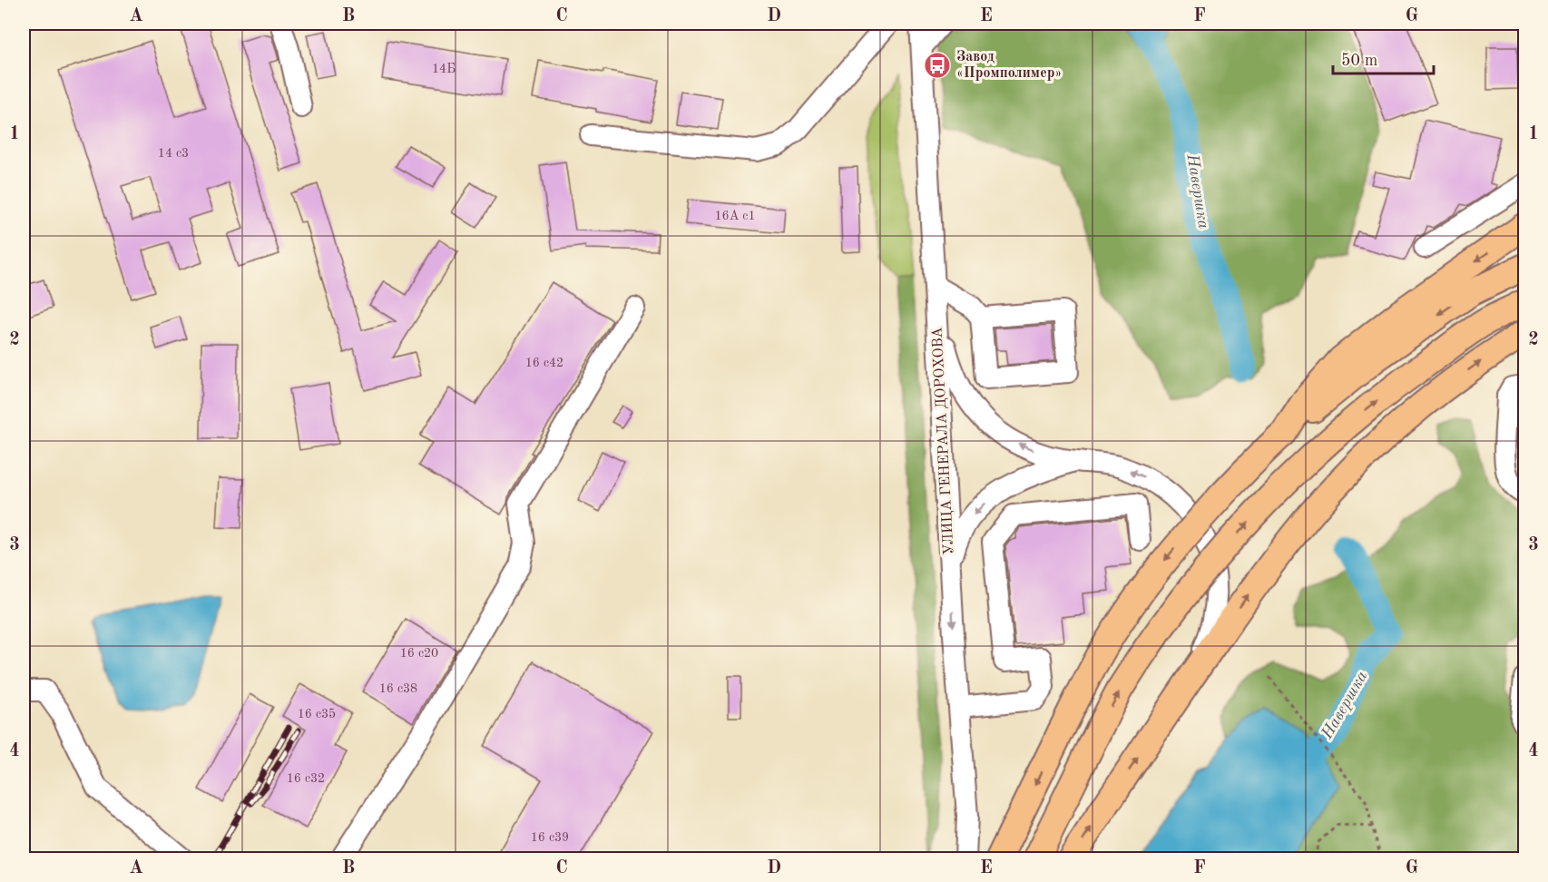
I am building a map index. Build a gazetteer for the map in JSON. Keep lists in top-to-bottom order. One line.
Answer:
{"streets":{"street":["УЛИЦА ГЕНЕРАЛА ДОРОХОВА"]},"water":["Навершка"],"places":{"bus stop":["Завод «Промполимер»"]},"house_numbers":["14Б","14 с3","16А с1","16 с42","16 с20","16 с38","16 с35","16 с32","16 с39"],"scale_bar":"50 m","grid":{"columns":["A","B","C","D","E","F","G"],"rows":["1","2","3","4"]}}
